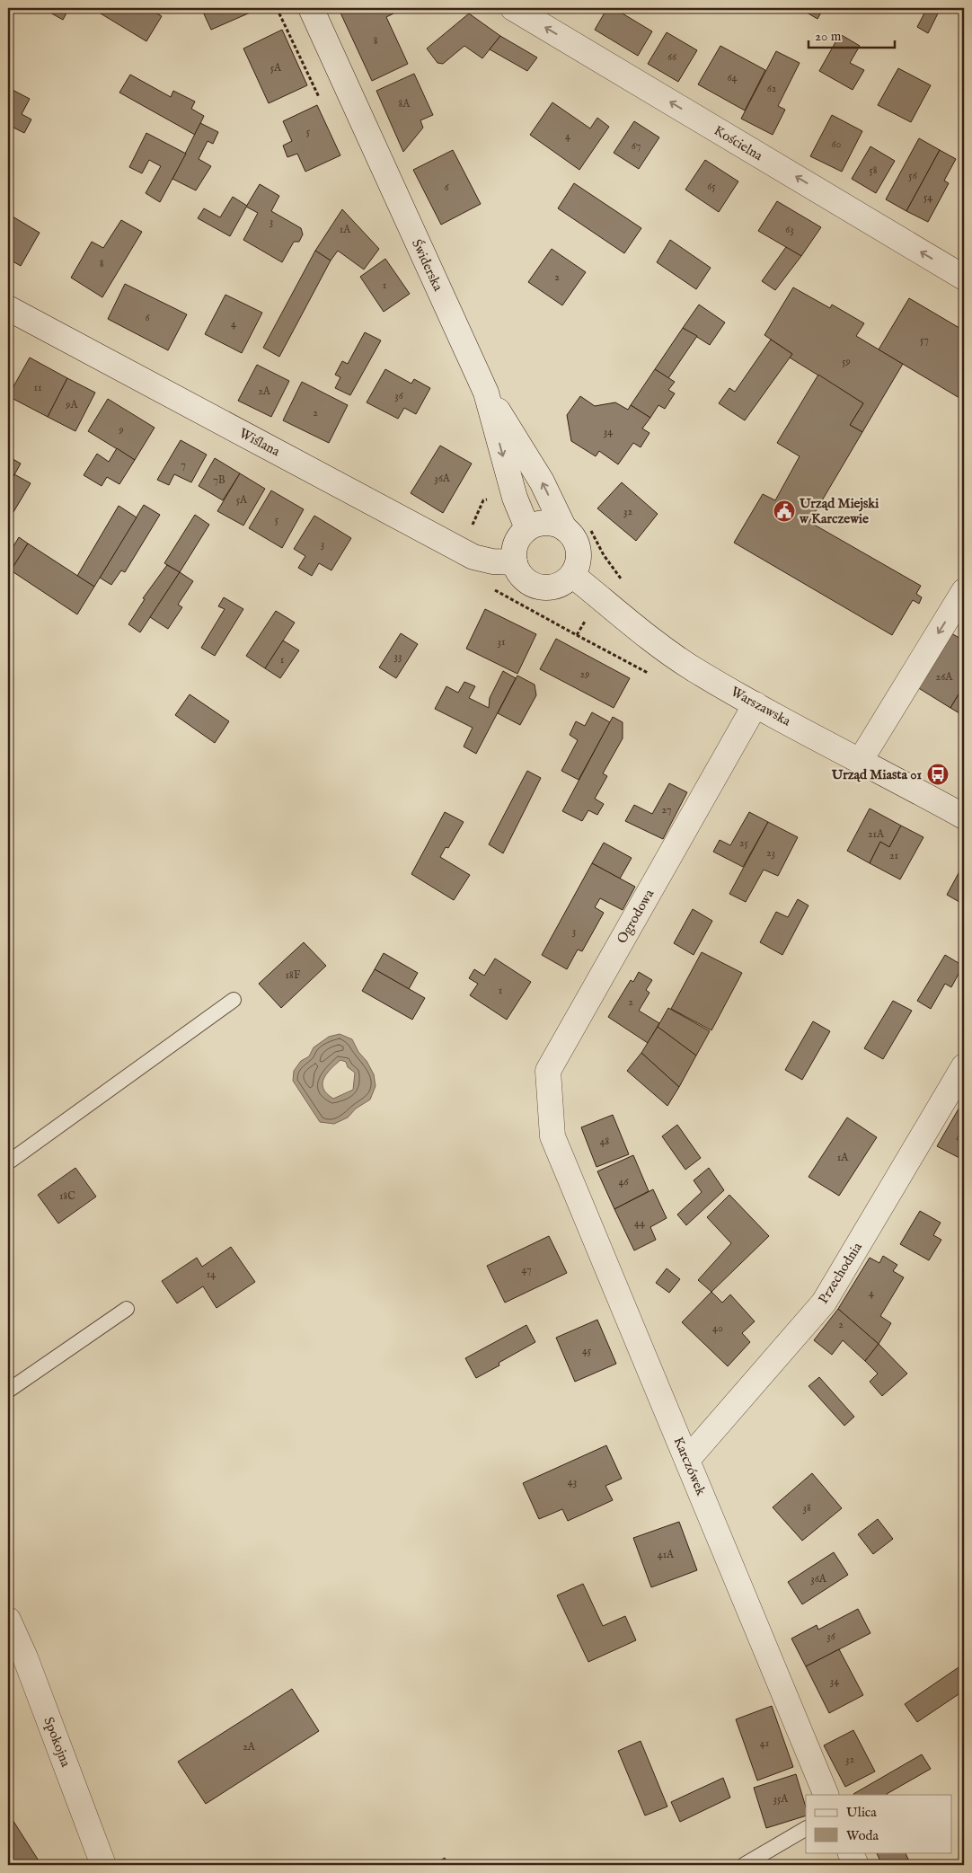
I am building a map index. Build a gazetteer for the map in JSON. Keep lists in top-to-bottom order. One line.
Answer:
{"streets":{"street":["Kościelna","Świderska","Wiślana","Warszawska","Ogrodowa","Przechodnia","Karczówek","Spokojna"]},"crossings":[["Świderska","Wiślana"],["Świderska","Warszawska"],["Wiślana","Warszawska"],["Warszawska","Ogrodowa"],["Ogrodowa","Karczówek"],["Przechodnia","Karczówek"]],"one_way":["Kościelna"],"places":{"public building":["Urząd Miejski w Karczewie"],"bus stop":["Urząd Miasta 01"]},"house_numbers":["8","66","5A","64","62","8A","5","4","60","67","58","56","65","6","54","3","1A","63","8","2","1","6","4","57","59","11","2A","36","9A","2","9","34","7","36A","7B","5A","32","5","3","31","33","1","29","26A","27","21A","25","23","21","3","18F","1","2","48","1A","46","18C","44","47","14","4","2","40","45","43","38","41A","36A","36","34","41","2A","32","35A"],"legend":["Ulica","Woda"],"scale_bar":"20 m"}
